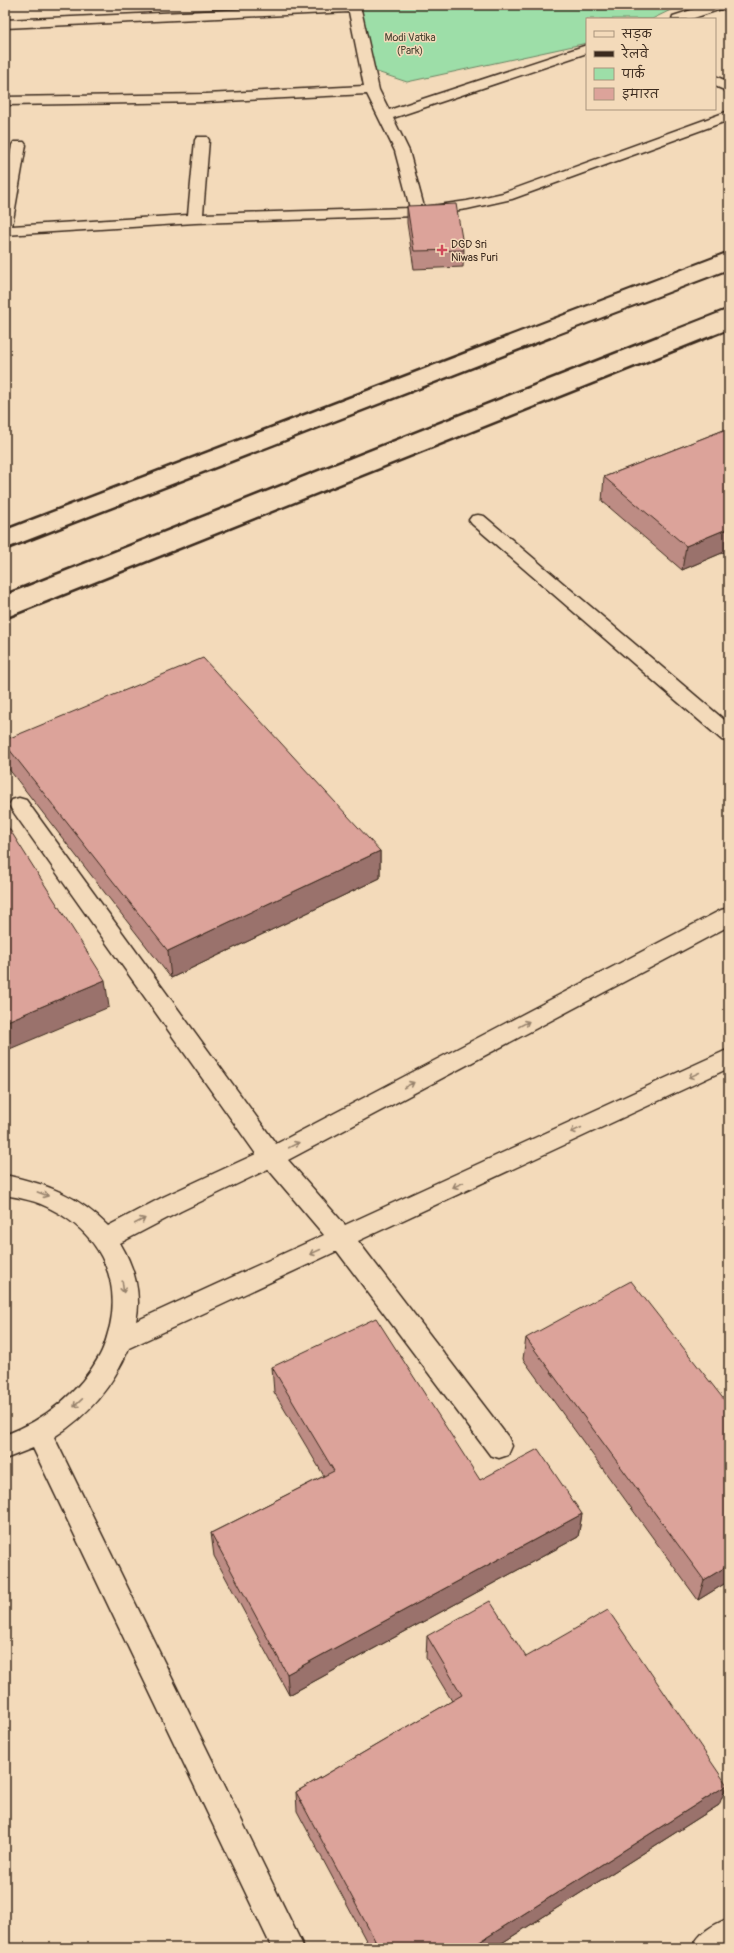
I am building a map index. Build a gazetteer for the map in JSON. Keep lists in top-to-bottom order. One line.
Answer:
{"parks":["Modi Vatika (Park)"],"places":{"health":["DGD Sri Niwas Puri"]},"legend":["सड़क","रेलवे","पार्क","इमारत"]}
